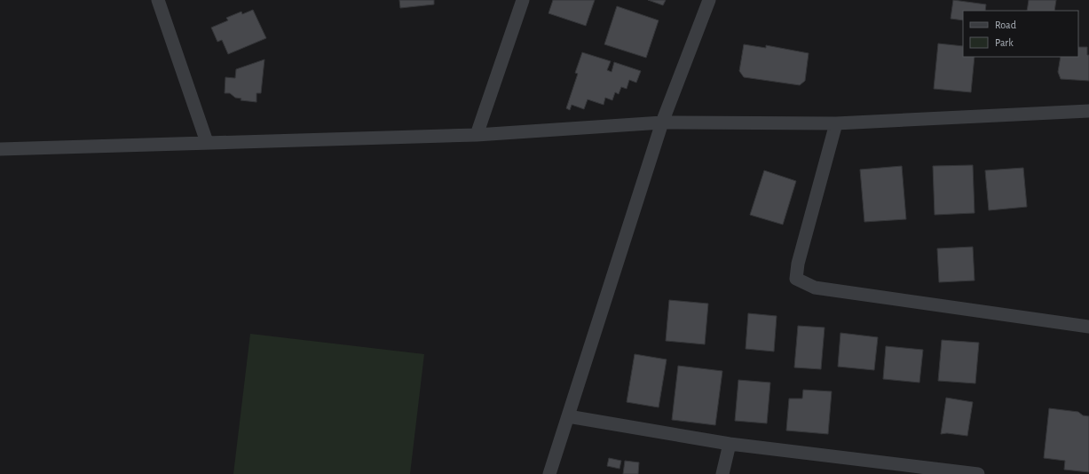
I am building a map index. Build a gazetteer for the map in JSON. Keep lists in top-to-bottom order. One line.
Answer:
{"legend":["Road","Park"]}
